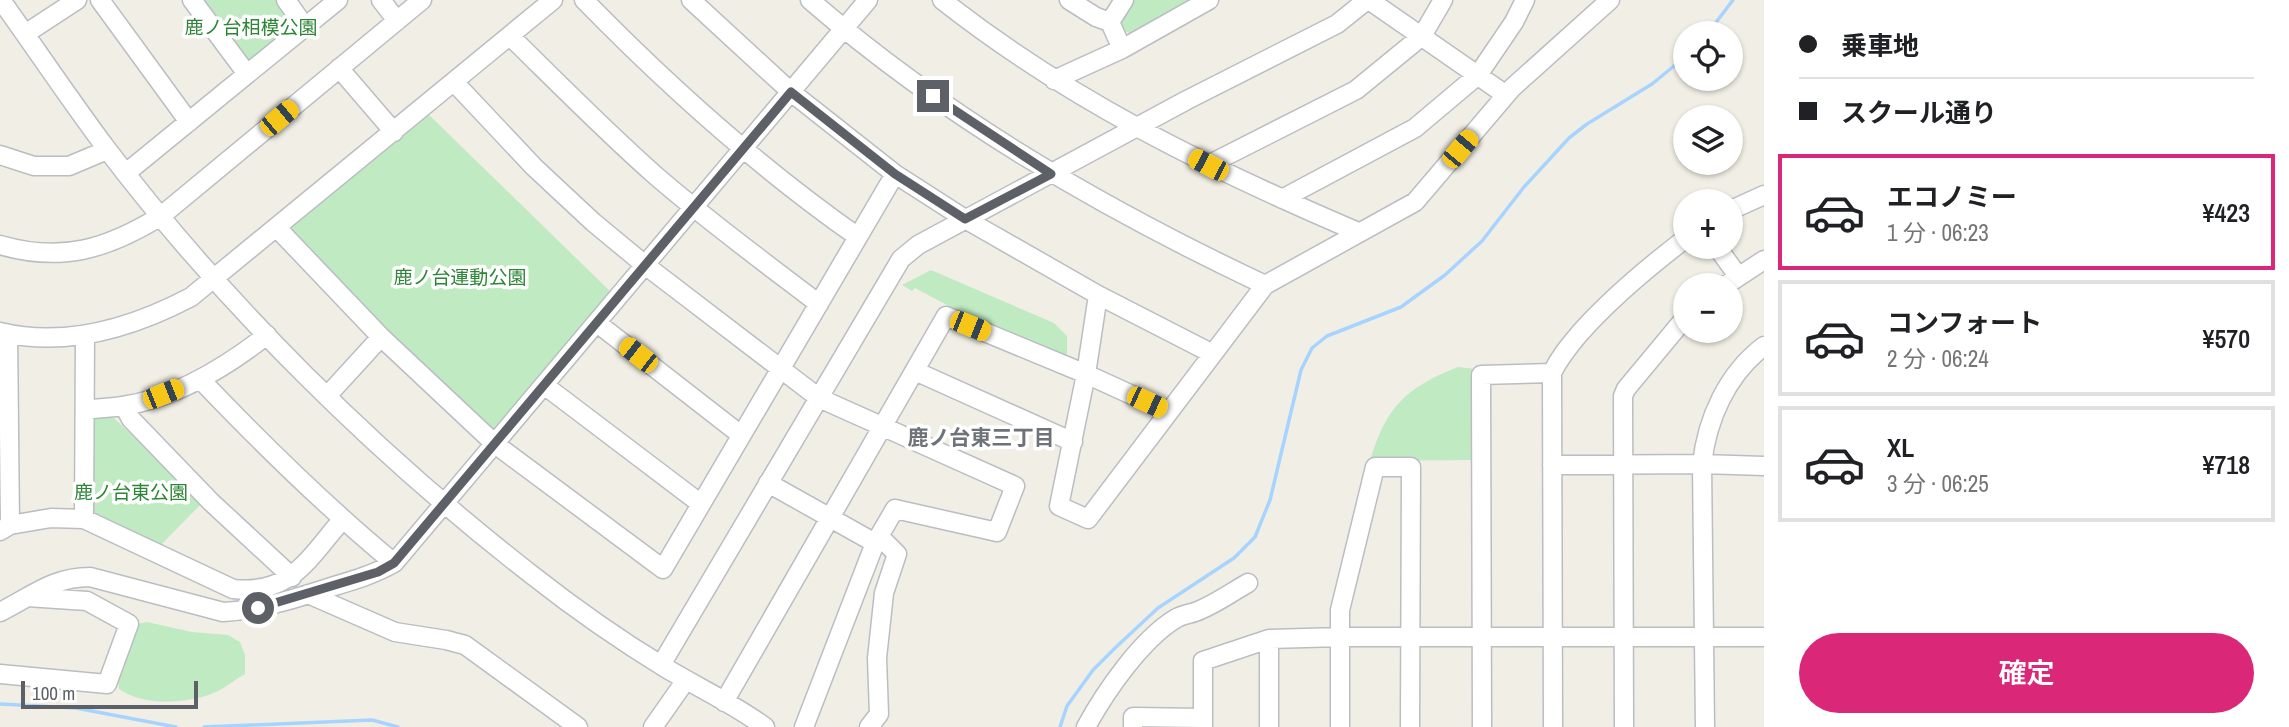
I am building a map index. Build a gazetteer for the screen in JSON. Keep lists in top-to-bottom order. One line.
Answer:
{"districts":["鹿ノ台東三丁目"],"parks":["鹿ノ台相模公園","鹿ノ台運動公園","鹿ノ台東公園"],"scale_bar":"100 m","page":{"banner":["乗車地","スクール通り"],"map_buttons":["+","−"],"list":[{"name":"エコノミー","note":"1 分 · 06:23","value":"¥423"},{"name":"コンフォート","note":"2 分 · 06:24","value":"¥570"},{"name":"XL","note":"3 分 · 06:25","value":"¥718"}],"buttons":"確定","scale":"100 m"}}
